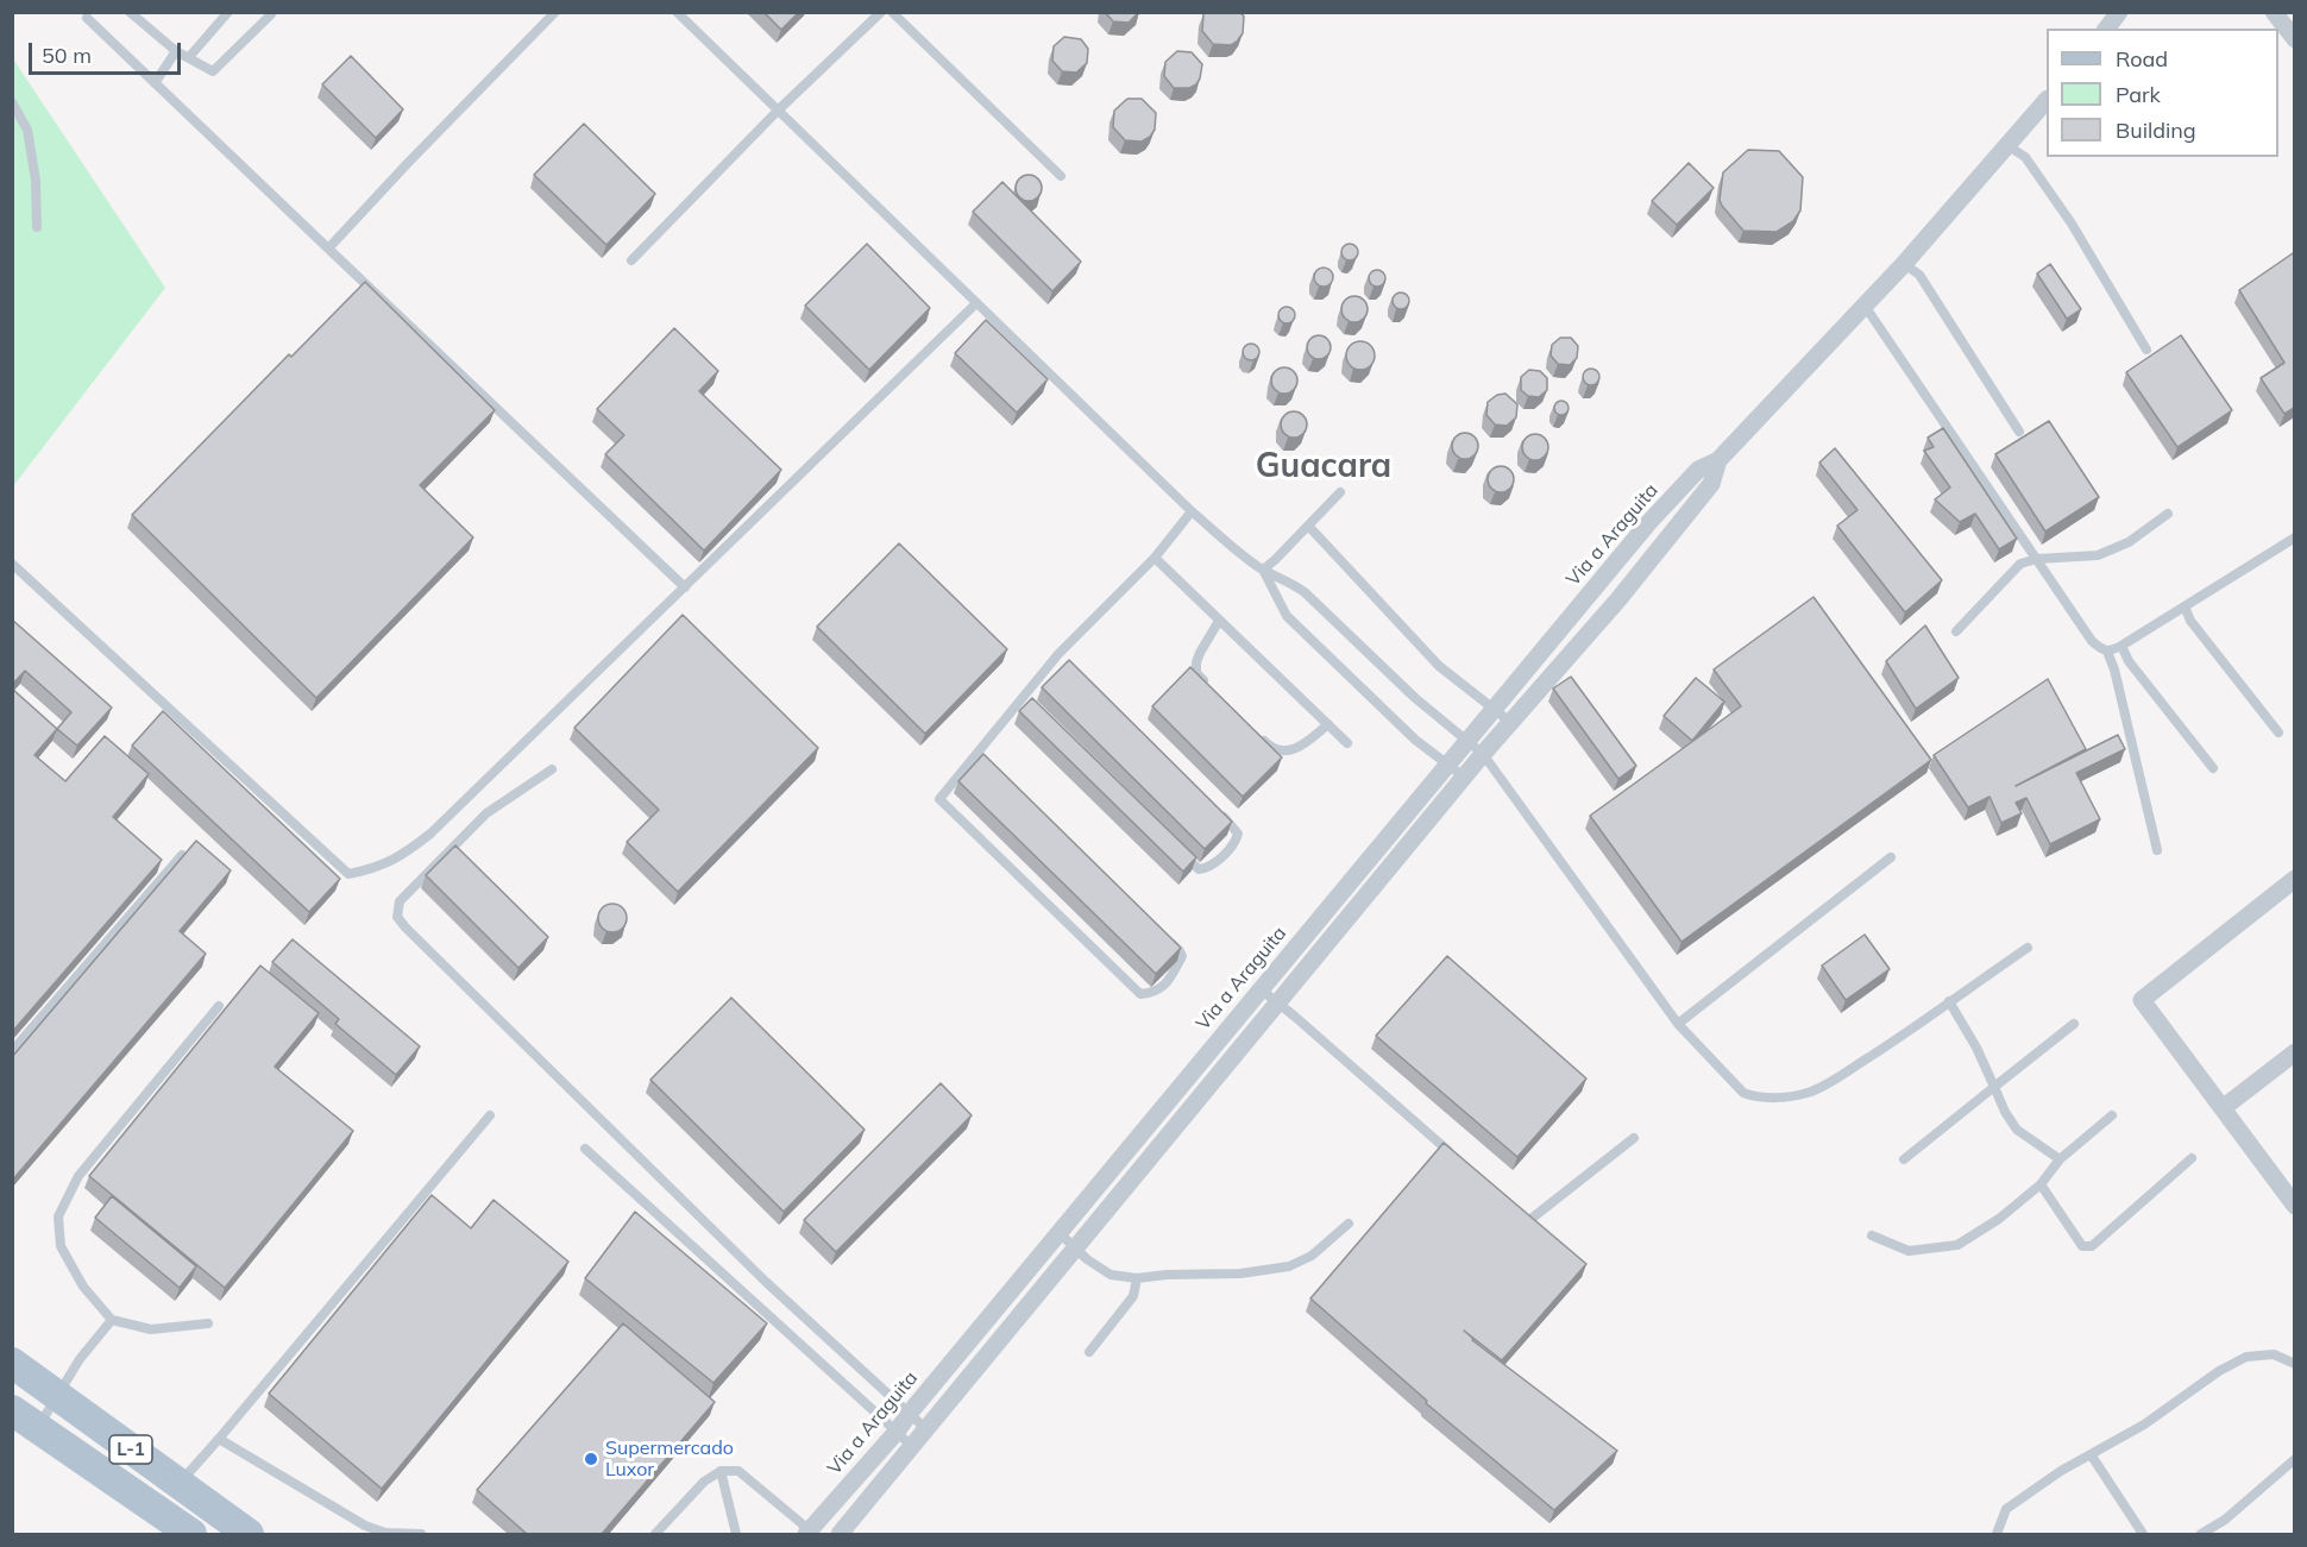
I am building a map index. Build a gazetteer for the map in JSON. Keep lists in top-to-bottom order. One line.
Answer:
{"streets":{"main road":["L-1"],"street":["Via a Araguita"]},"districts":["Guacara"],"places":["Supermercado Luxor"],"legend":["Road","Park","Building"],"scale_bar":"50 m"}
